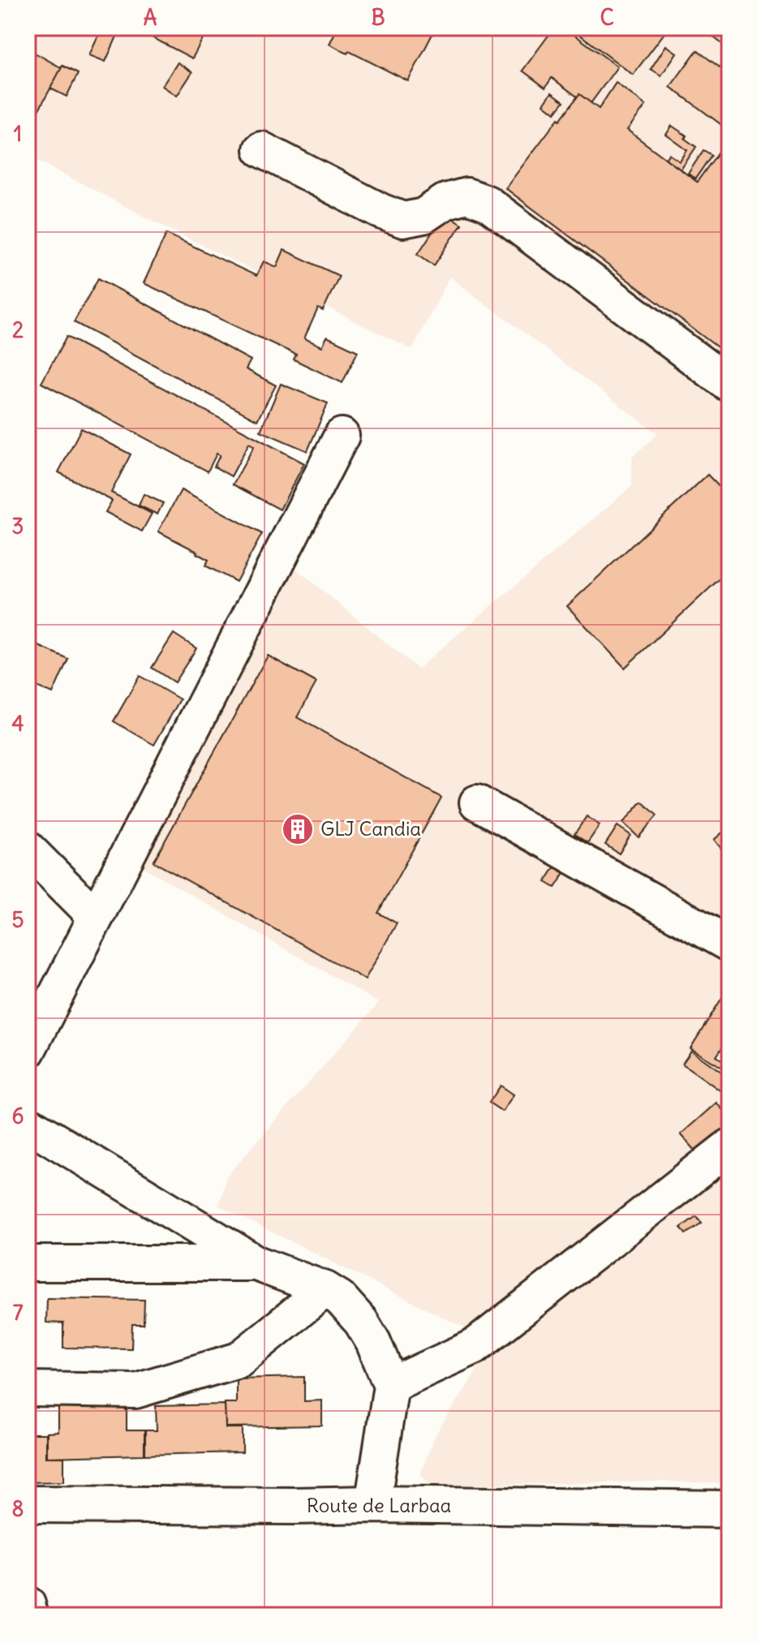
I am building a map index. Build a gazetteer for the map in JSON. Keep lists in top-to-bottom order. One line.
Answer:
{"streets":{"main road":["Route de Larbaa"]},"places":{"building":["GLJ Candia"]},"grid":{"columns":["A","B","C"],"rows":["1","2","3","4","5","6","7","8"]}}
